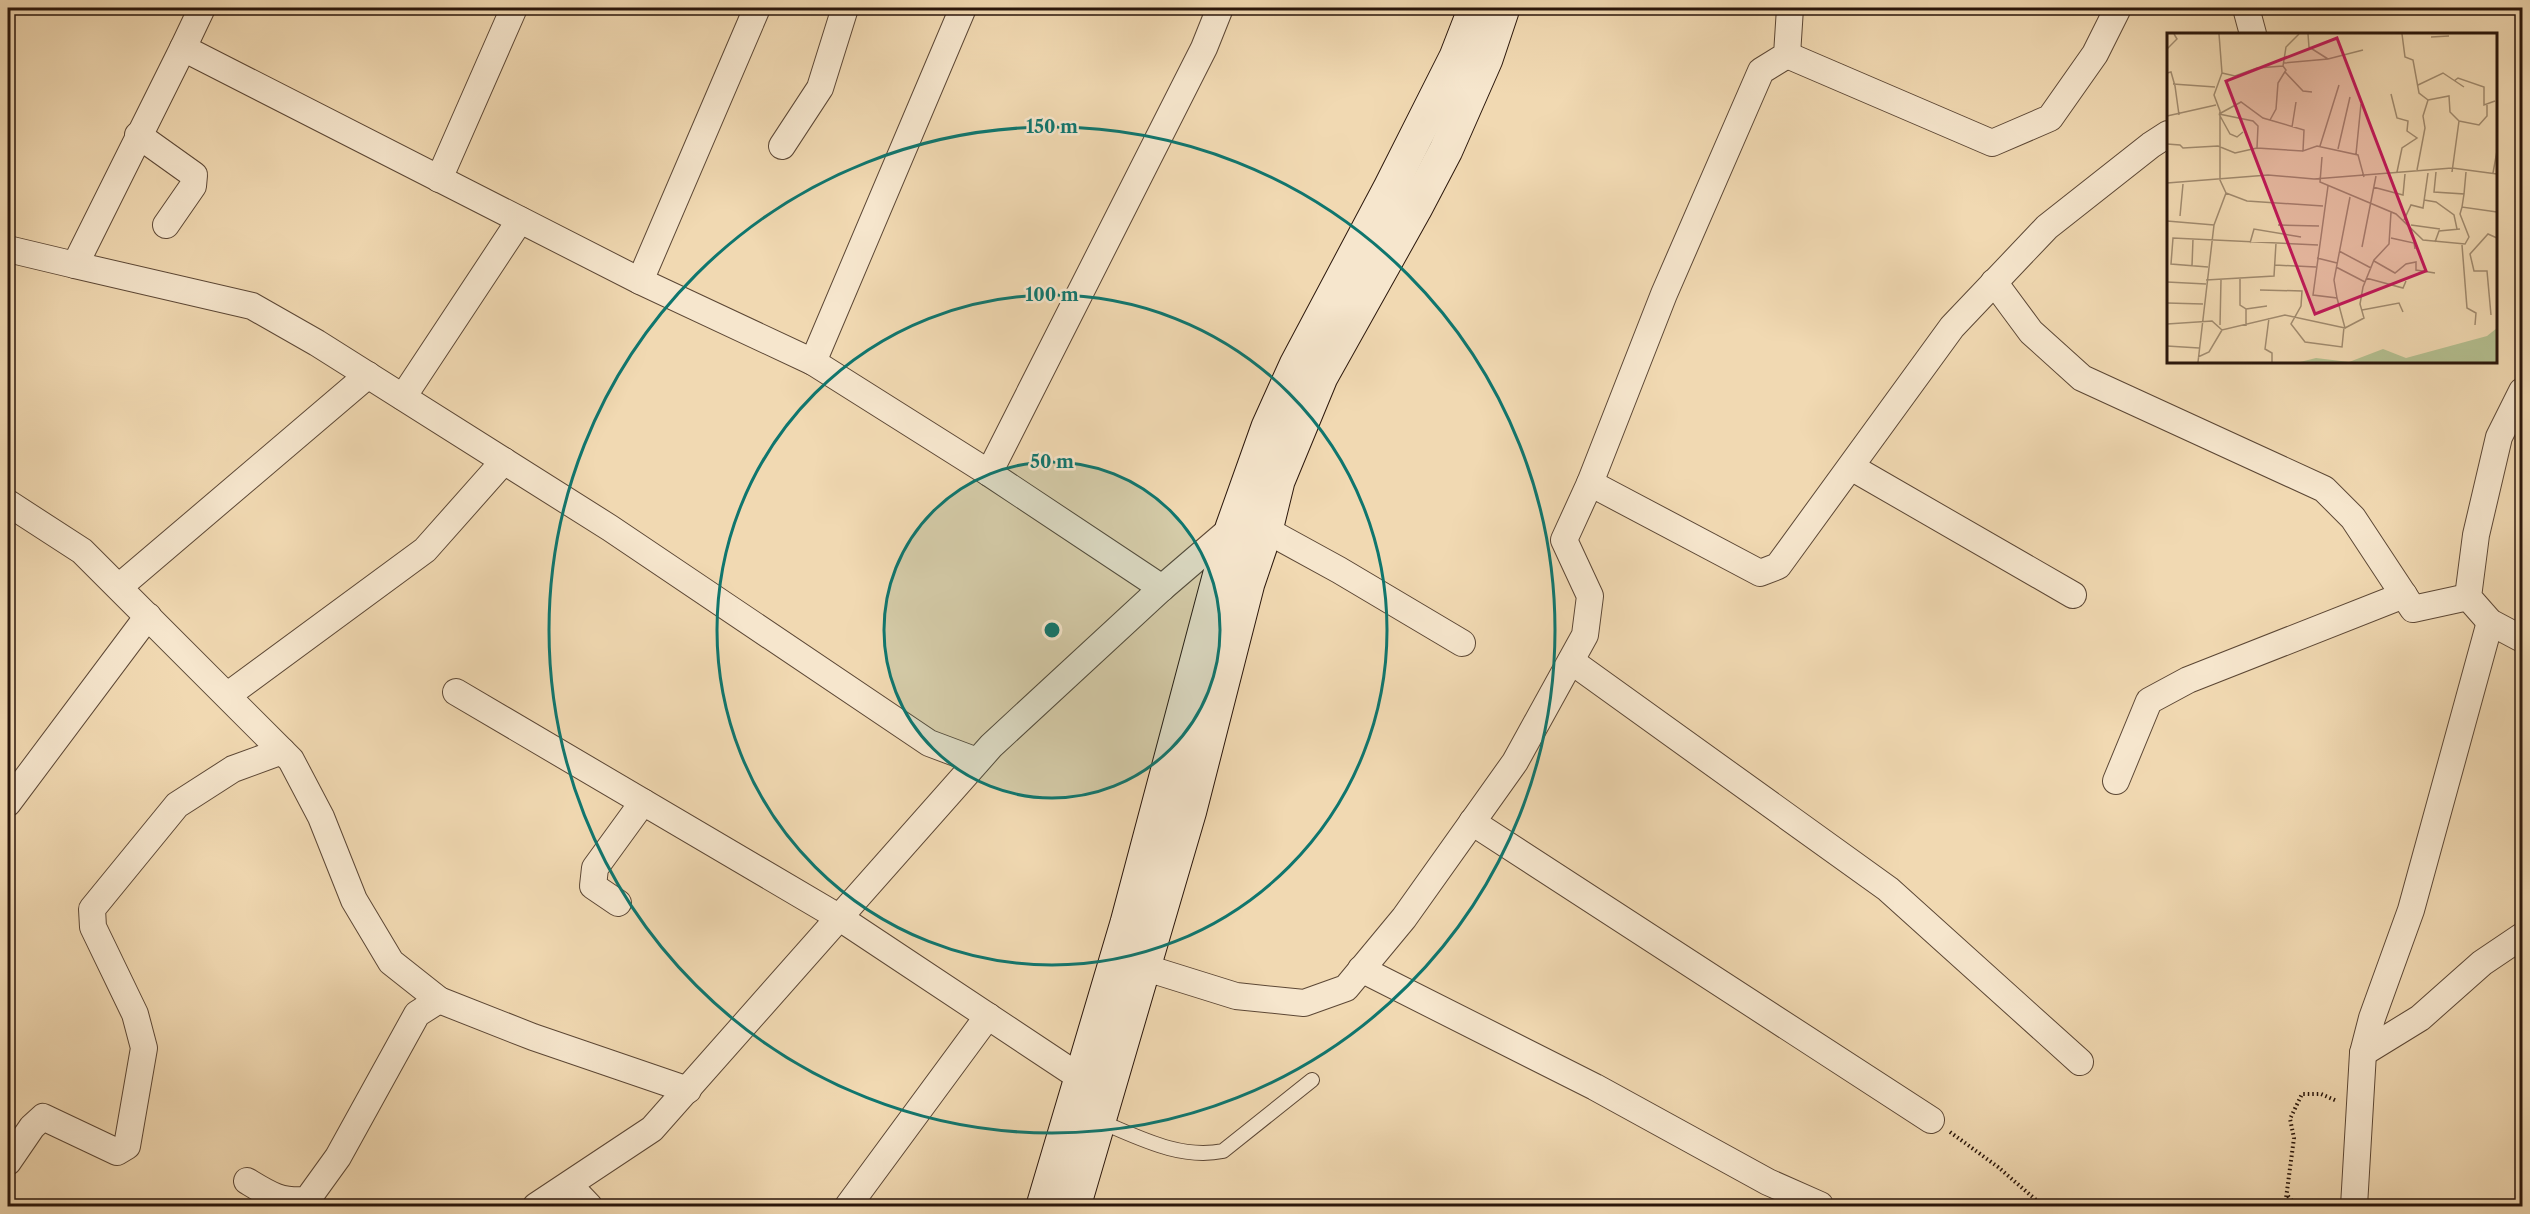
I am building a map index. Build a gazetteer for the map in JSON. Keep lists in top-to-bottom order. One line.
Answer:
{"rings":["150 m","100 m","50 m"]}
